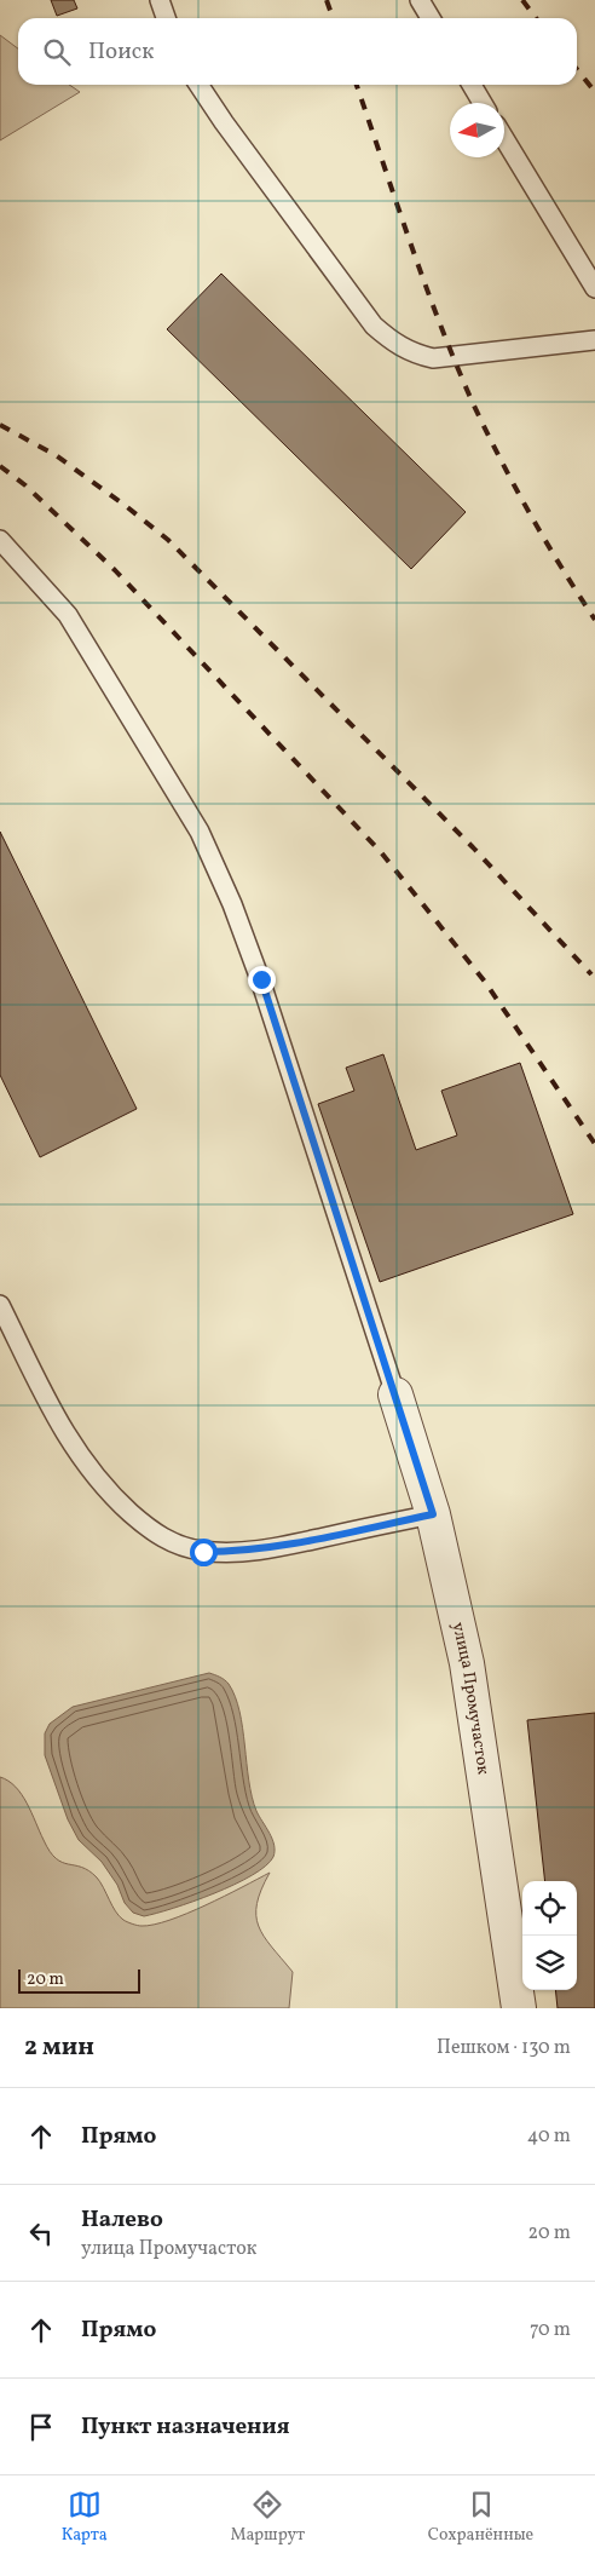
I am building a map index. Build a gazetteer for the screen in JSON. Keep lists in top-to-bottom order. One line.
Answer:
{"streets":{"street":["улица Промучасток"]},"scale_bar":"20 m","north":"left","page":{"search":"Поиск","scale":"20 m","heading":["2 мин","Пешком · 130 m"],"list":[["Прямо","40 m"],["Налево","улица Промучасток","20 m"],["Прямо","70 m"],"Пункт назначения"],"nav":["Карта","Маршрут","Сохранённые"]}}
